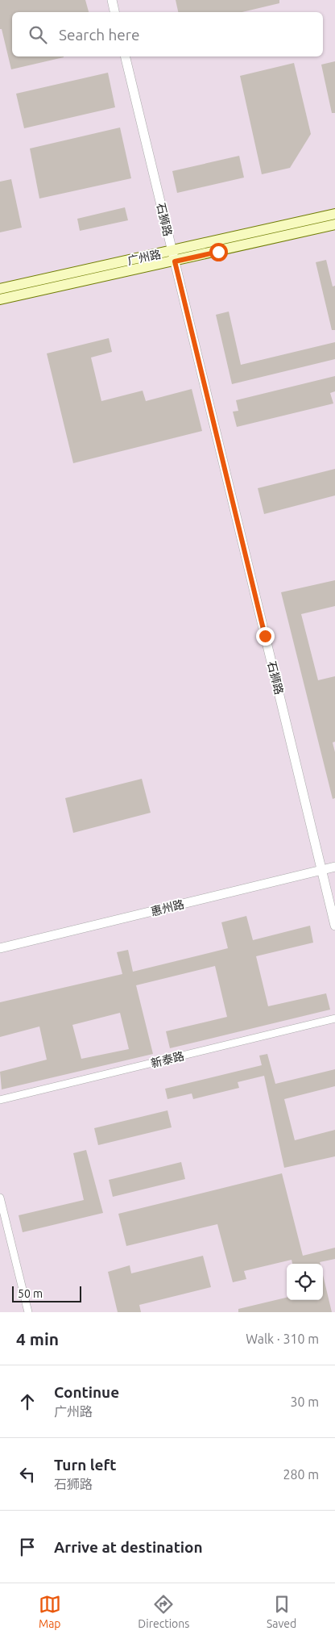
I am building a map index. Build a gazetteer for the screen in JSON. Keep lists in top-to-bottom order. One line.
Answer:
{"streets":{"main road":["广州路"],"street":["石狮路","惠州路","新泰路"]},"crossings":[["石狮路","广州路"]],"scale_bar":"50 m","page":{"search":"Search here","scale":"50 m","heading":["4 min","Walk · 310 m"],"list":[["Continue","广州路","30 m"],["Turn left","石狮路","280 m"],"Arrive at destination"],"nav":["Map","Directions","Saved"]}}
